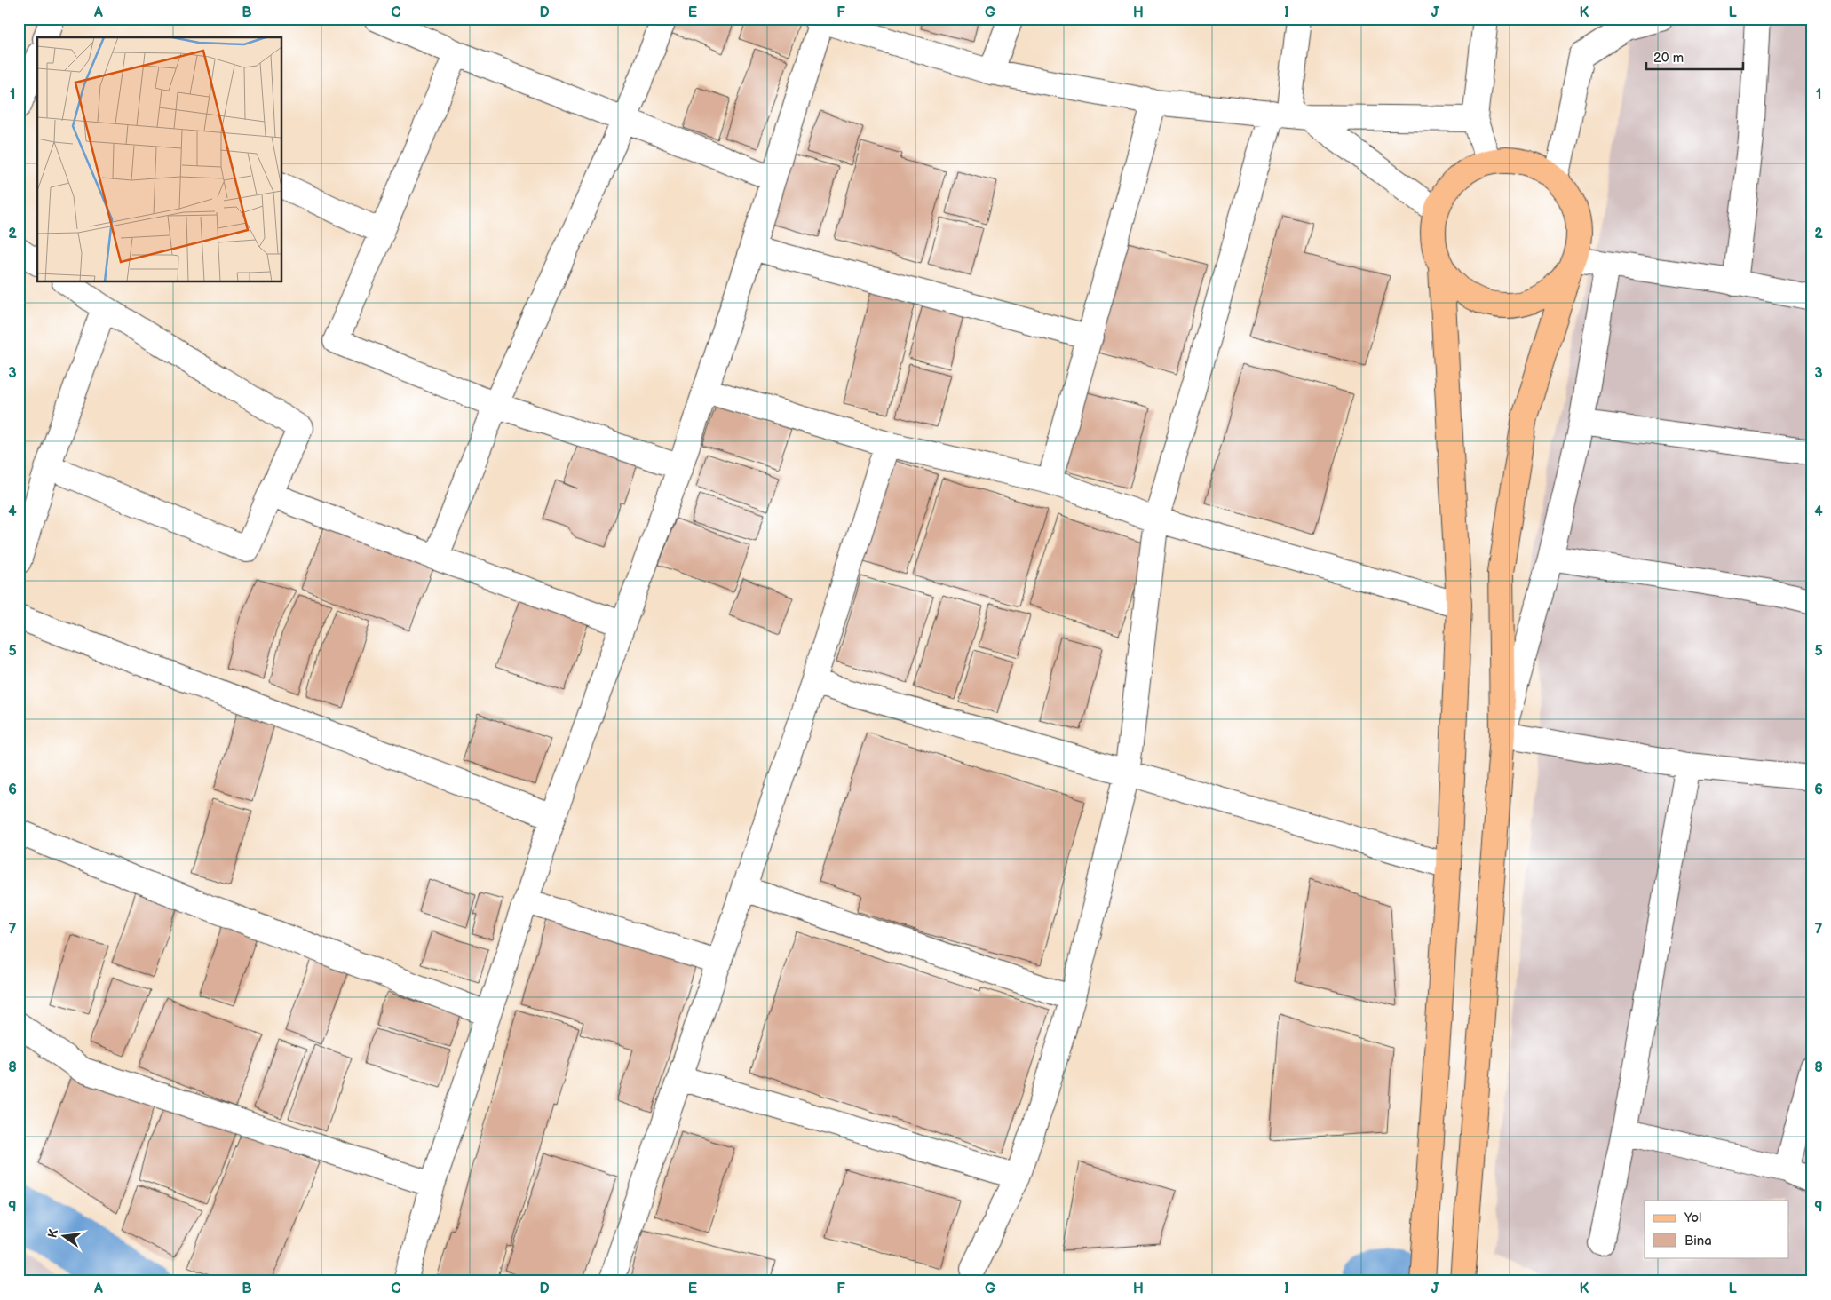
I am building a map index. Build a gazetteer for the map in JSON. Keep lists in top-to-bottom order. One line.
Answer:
{"legend":["Yol","Bina"],"scale_bar":"20 m","north":"left","grid":{"columns":["A","B","C","D","E","F","G","H","I","J","K","L"],"rows":["1","2","3","4","5","6","7","8","9"]}}
